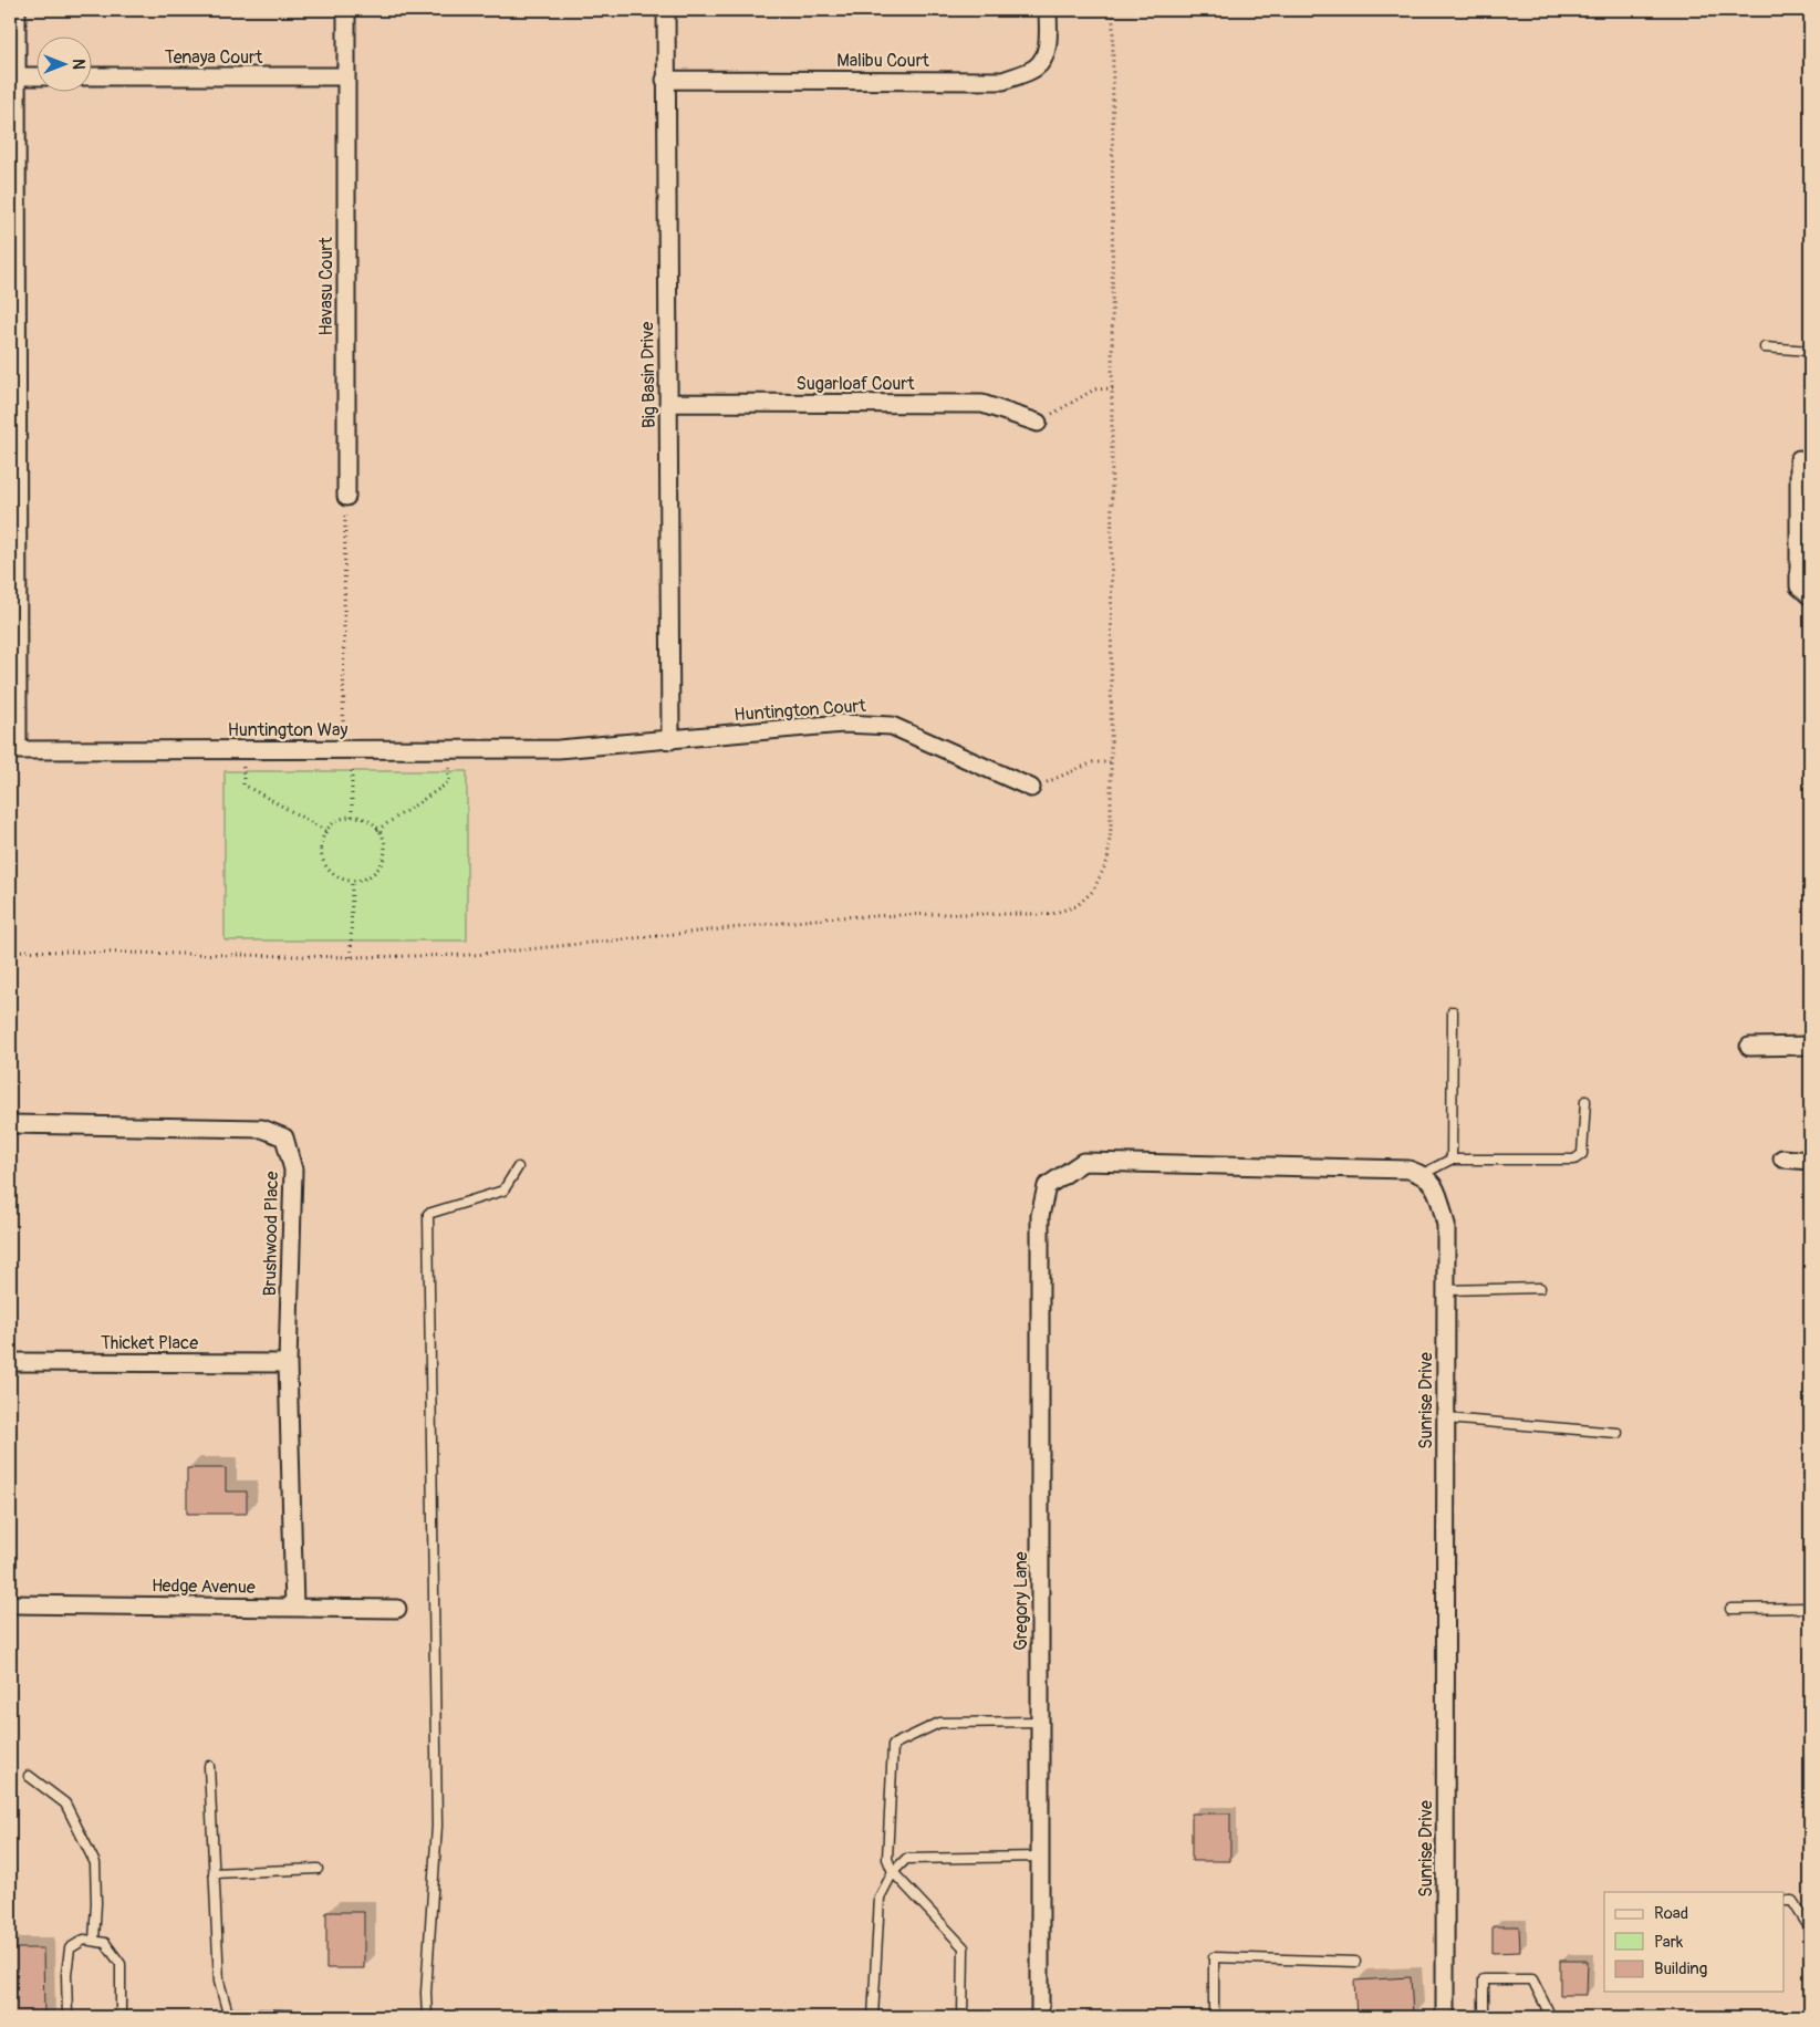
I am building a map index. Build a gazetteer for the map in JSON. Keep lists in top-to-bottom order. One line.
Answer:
{"streets":{"street":["Tenaya Court","Malibu Court","Havasu Court","Big Basin Drive","Sugarloaf Court","Huntington Court","Huntington Way","Brushwood Place","Thicket Place","Sunrise Drive","Hedge Avenue","Gregory Lane"]},"crossings":[["Tenaya Court","Havasu Court"],["Malibu Court","Big Basin Drive"],["Big Basin Drive","Sugarloaf Court"],["Big Basin Drive","Huntington Court"],["Huntington Court","Huntington Way"],["Brushwood Place","Thicket Place"],["Brushwood Place","Hedge Avenue"],["Sunrise Drive","Gregory Lane"]],"legend":["Road","Park","Building"],"north":"right"}
